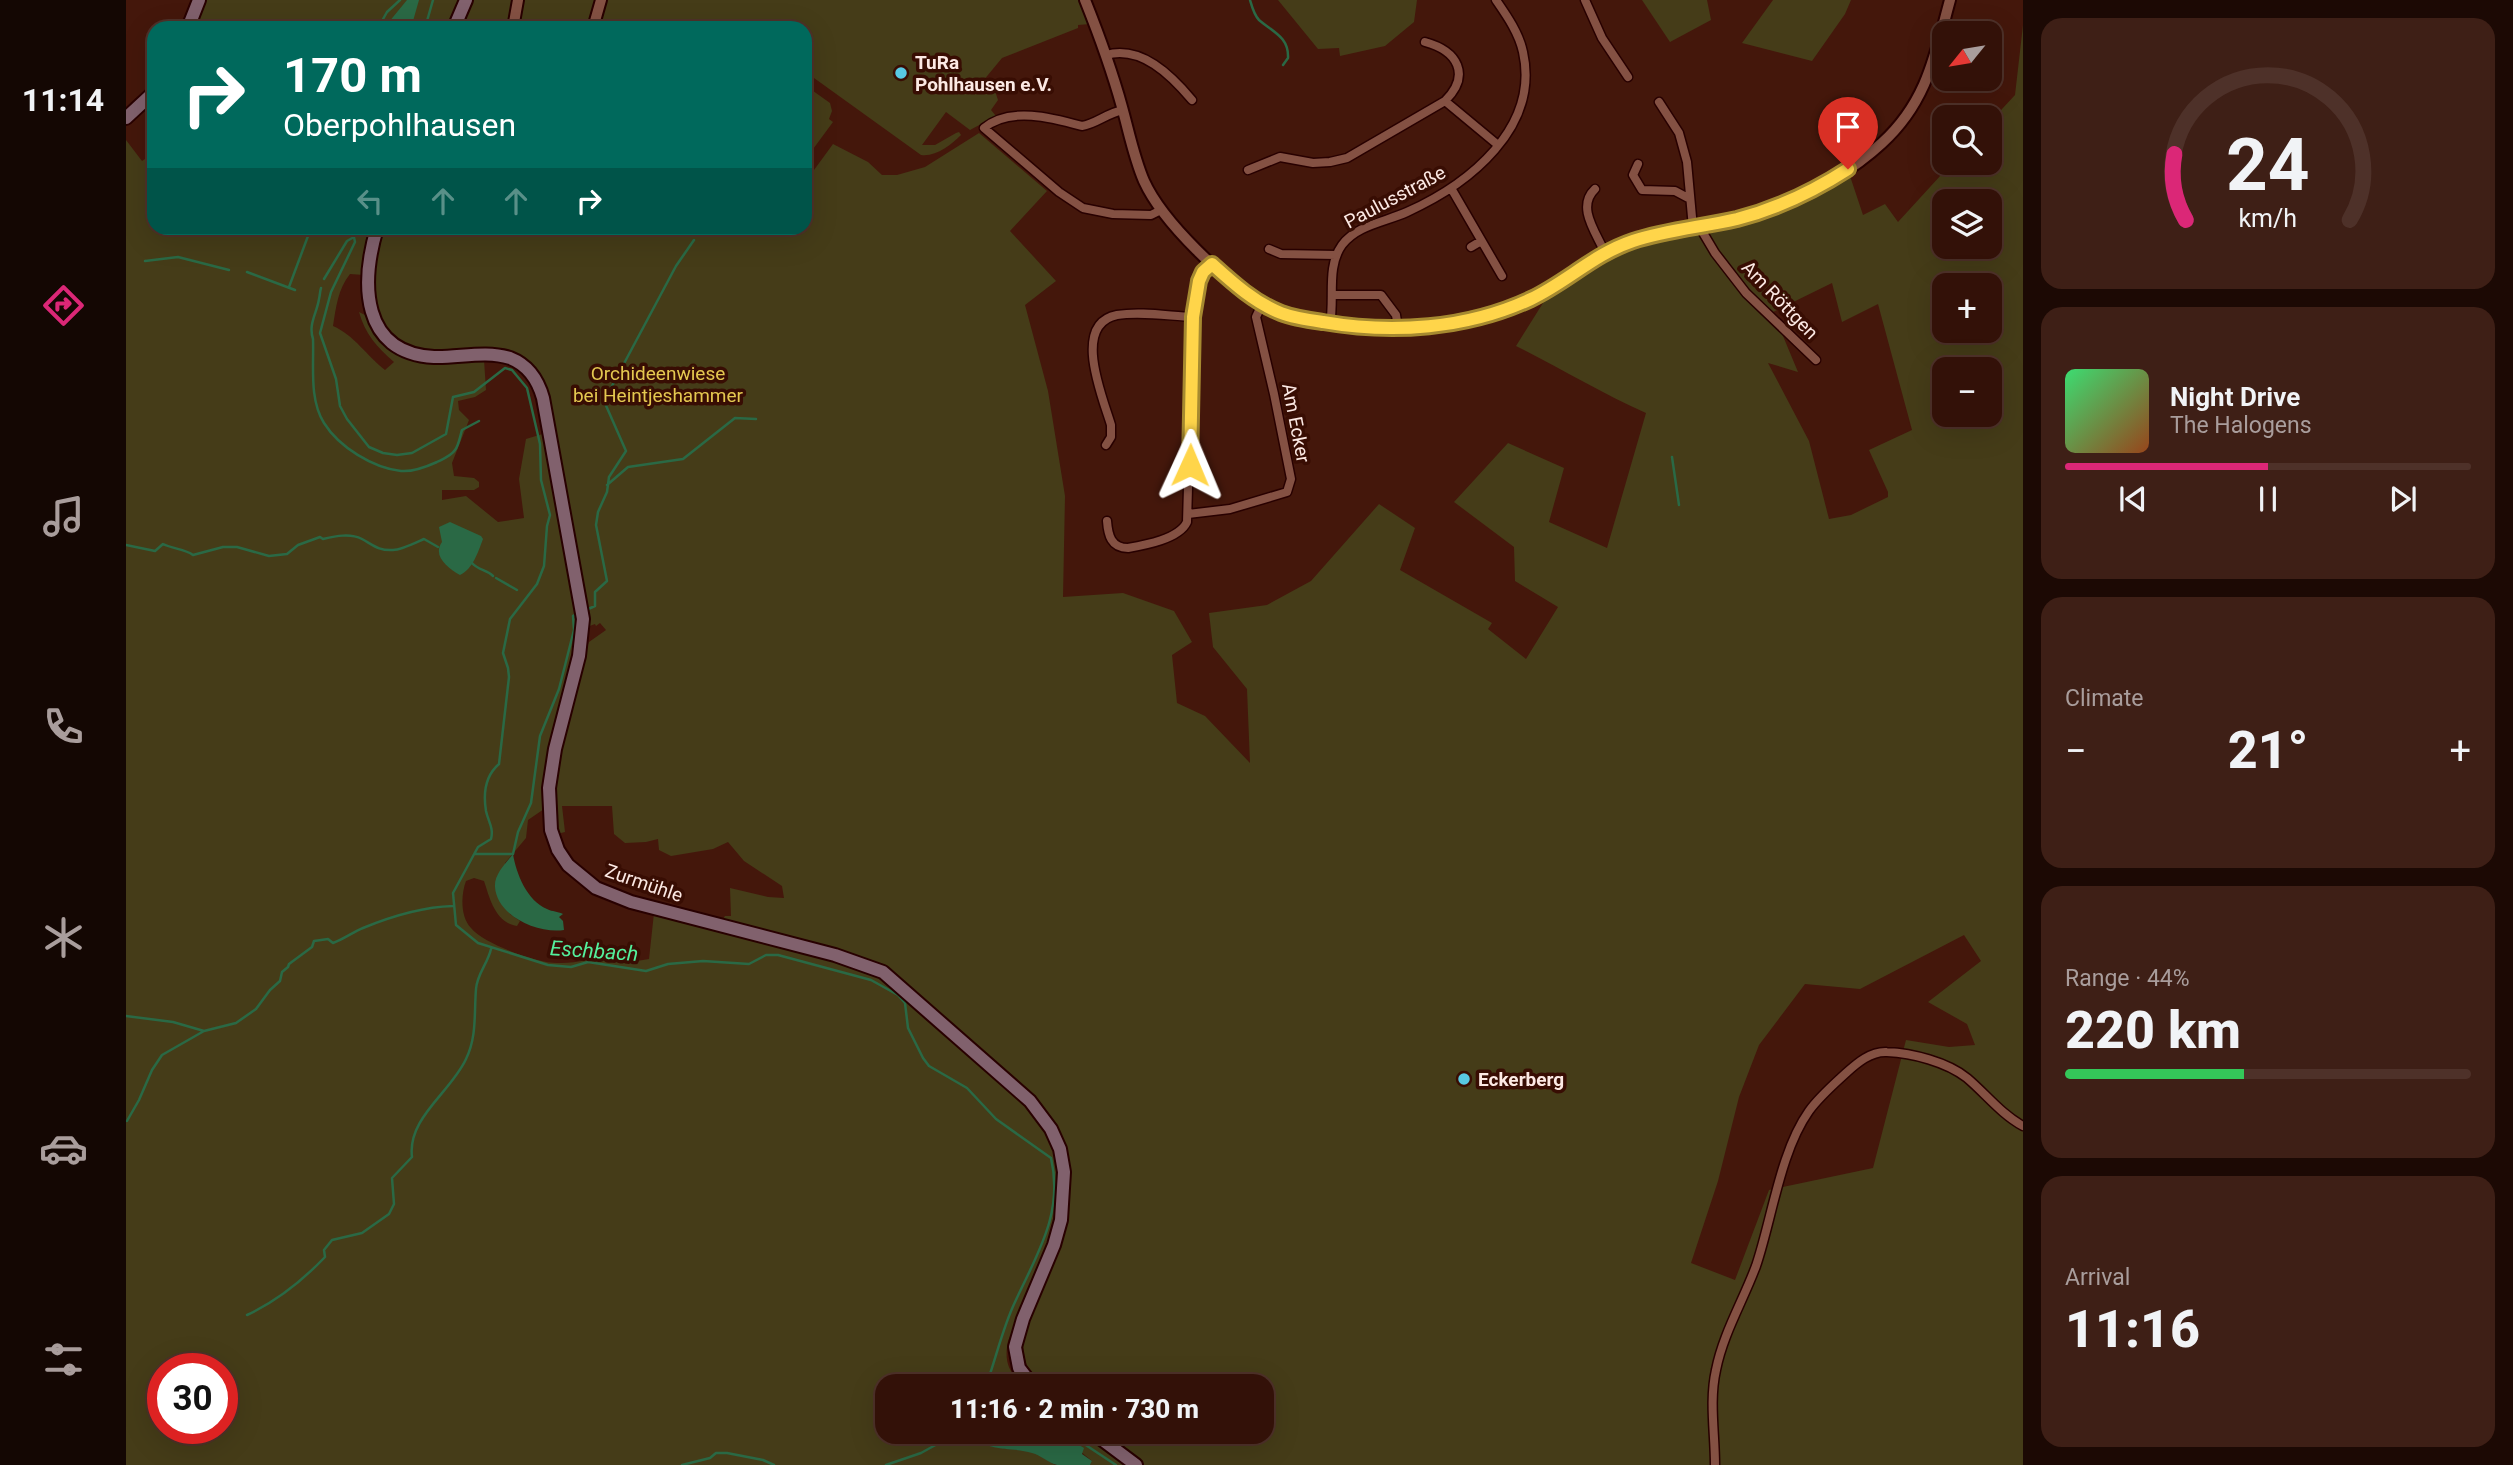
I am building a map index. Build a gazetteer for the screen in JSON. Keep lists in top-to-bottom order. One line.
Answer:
{"streets":{"main road":["Zurmühle"],"street":["Paulusstraße","Am Röttgen","Am Ecker"]},"water":["Eschbach"],"parks":["Orchideenwiese bei Heintjeshammer"],"places":["TuRa Pohlhausen e.V.","Eckerberg"],"north":"bottom left","page":{"tabs":"11:14","map_buttons":["+","−"],"turn":["170 m","Oberpohlhausen"],"song":["Night Drive","The Halogens"],"tile":["Climate",["Range · 44%","220 km"],["Arrival","11:16"]],"heat":["−","21°","+"],"limit":"30","trip":"11:16 · 2 min · 730 m","gauge":["24","km/h"]}}
